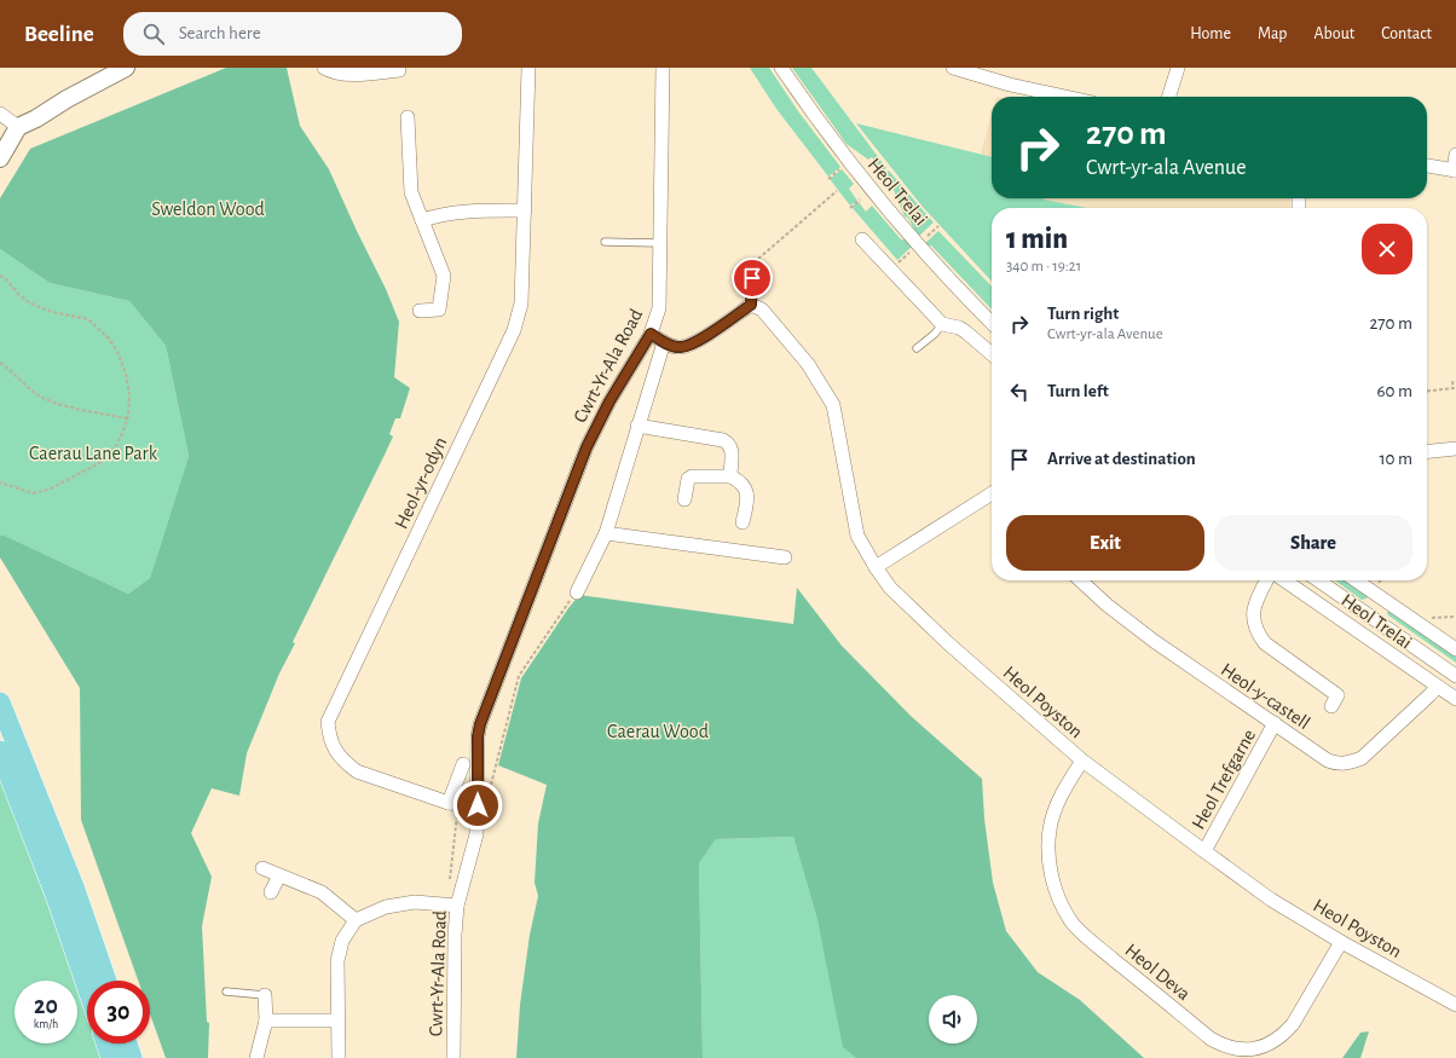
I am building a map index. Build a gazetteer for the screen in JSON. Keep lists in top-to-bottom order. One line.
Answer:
{"streets":{"street":["Heol Trelai","Cwrt-Yr-Ala Road","Heol-yr-odyn","Heol-y-castell","Heol Poyston","Heol Trefgarne","Heol Deva"]},"crossings":[["Heol Trelai","Heol-y-castell"],["Cwrt-Yr-Ala Road","Heol-yr-odyn"],["Heol-y-castell","Heol Trefgarne"],["Heol Poyston","Heol Trefgarne"],["Heol Poyston","Heol Deva"]],"parks":["Sweldon Wood","Caerau Lane Park","Caerau Wood"],"page":{"header":"Beeline","search":"Search here","nav":["Home","Map","About","Contact"],"turn":["270 m","Cwrt-yr-ala Avenue"],"heading":["1 min","340 m · 19:21"],"list":[{"name":"Turn right","note":"Cwrt-yr-ala Avenue","value":"270 m"},{"name":"Turn left","value":"60 m"},{"name":"Arrive at destination","value":"10 m"}],"buttons":["Exit","Share"],"speed":"20 km/h","limit":"30"}}
